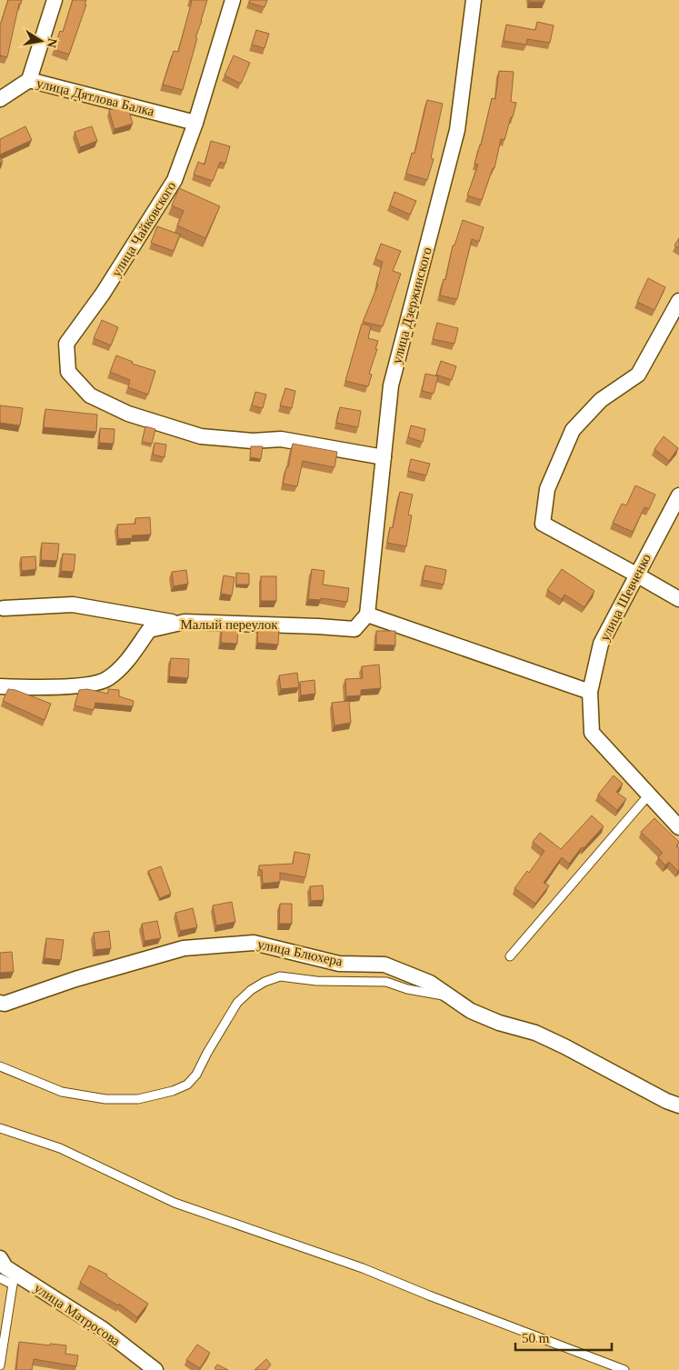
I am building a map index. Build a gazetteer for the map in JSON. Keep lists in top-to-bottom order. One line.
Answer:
{"streets":{"street":["улица Дятлова Балка","улица Чайковского","улица Дзержинского","улица Шевченко","Малый переулок","улица Блюхера","улица Матросова"]},"crossings":[["улица Дятлова Балка","улица Чайковского"],["улица Чайковского","улица Дзержинского"],["улица Дзержинского","Малый переулок"]],"scale_bar":"50 m","north":"right"}
